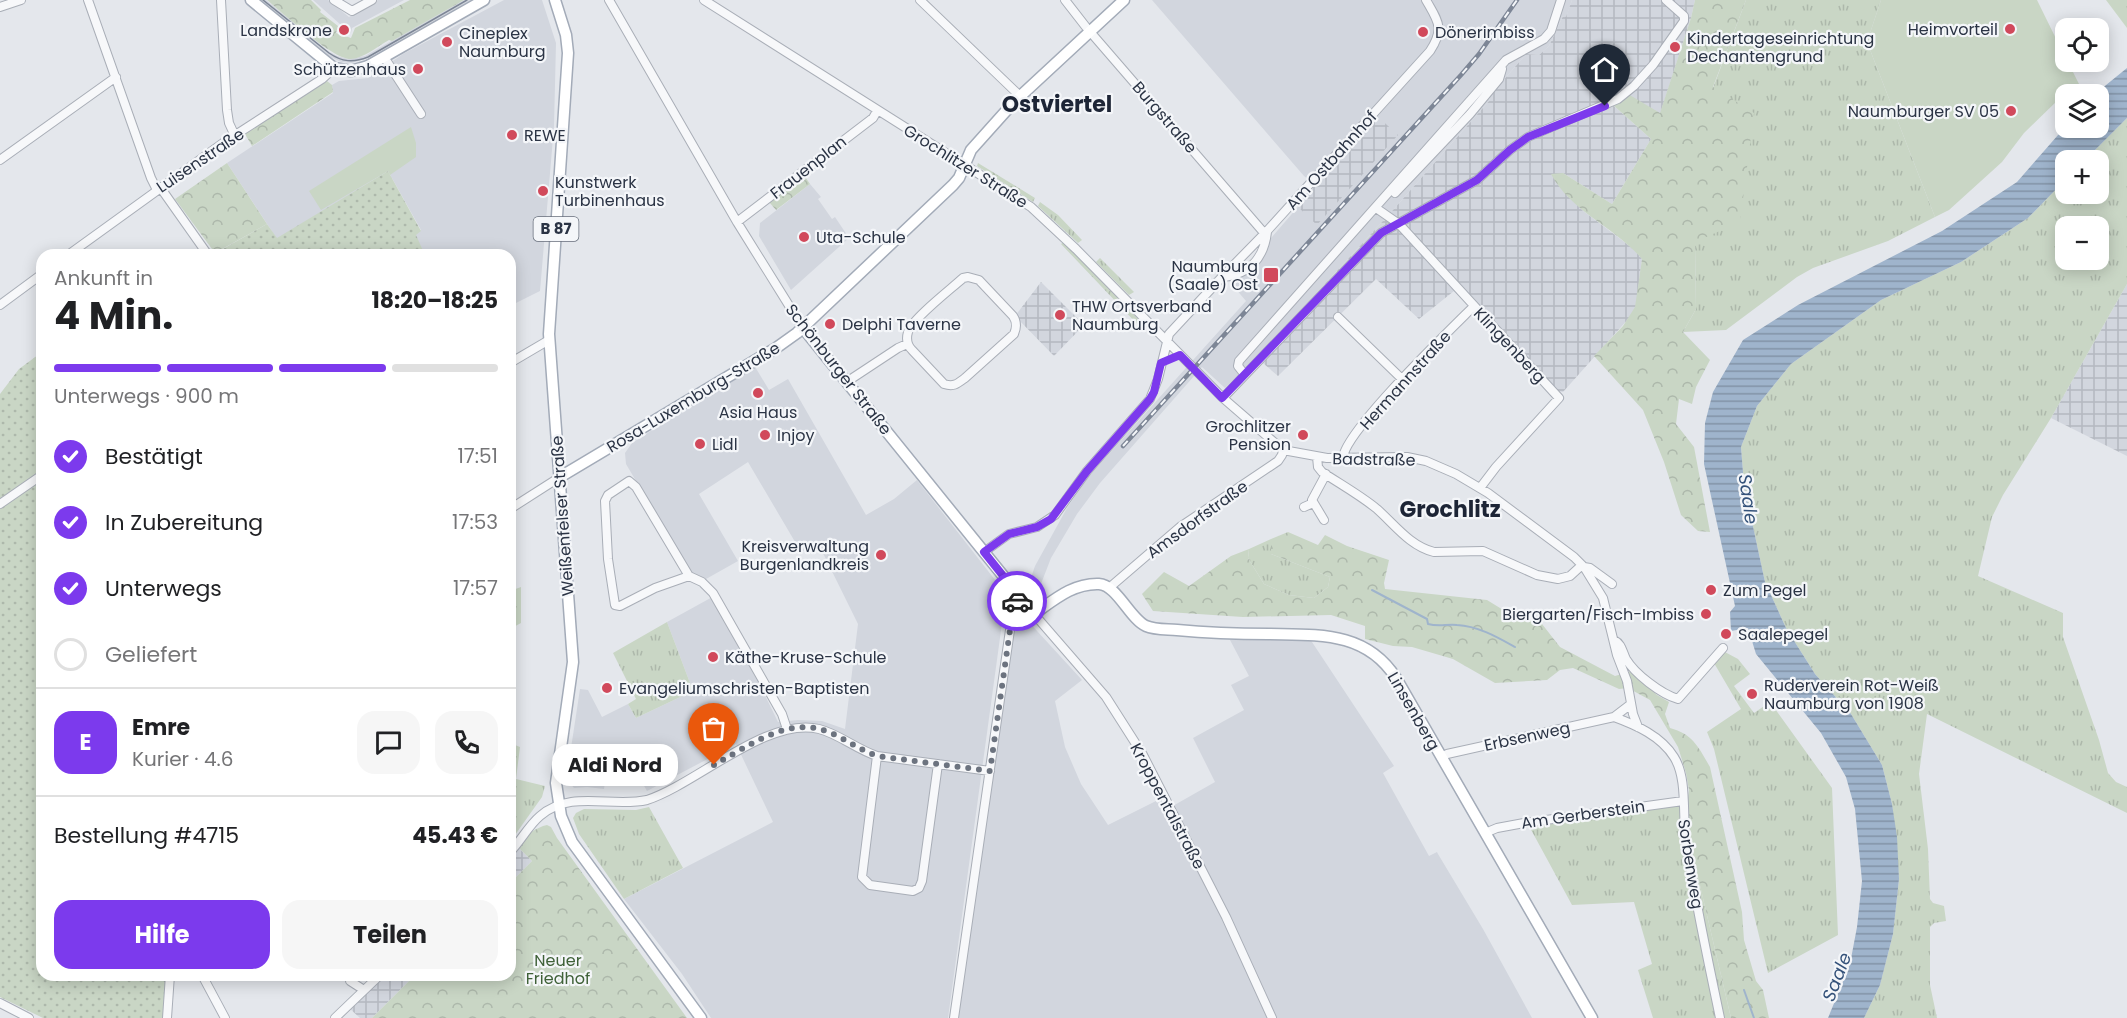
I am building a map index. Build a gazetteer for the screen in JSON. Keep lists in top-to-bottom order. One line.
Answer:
{"streets":{"main road":["B 87","Schönburger Straße","Rosa-Luxemburg-Straße","Weißenfelser Straße","Linsenberg"],"street":["Burgstraße","Luisenstraße","Am Ostbahnhof","Grochlitzer Straße","Frauenplan","Klingenberg","Hermannstraße","Badstraße","Amsdorfstraße","Erbsenweg","Kroppentalstraße","Am Gerberstein","Sorbenweg"]},"crossings":[["Burgstraße","Am Ostbahnhof"],["Burgstraße","Rosa-Luxemburg-Straße"],["Am Ostbahnhof","Grochlitzer Straße"],["Grochlitzer Straße","Frauenplan"],["Grochlitzer Straße","Rosa-Luxemburg-Straße"],["Grochlitzer Straße","Badstraße"],["Frauenplan","Schönburger Straße"],["Klingenberg","Hermannstraße"],["Klingenberg","Badstraße"],["Schönburger Straße","Rosa-Luxemburg-Straße"],["Hermannstraße","Badstraße"],["Rosa-Luxemburg-Straße","Weißenfelser Straße"],["Badstraße","Amsdorfstraße"],["Amsdorfstraße","Linsenberg"],["Linsenberg","Erbsenweg"],["Linsenberg","Am Gerberstein"],["Erbsenweg","Sorbenweg"],["Am Gerberstein","Sorbenweg"]],"districts":["Ostviertel","Grochlitz"],"water":["Saale"],"parks":["Neuer Friedhof"],"places":{"other":["Heimvorteil","Landskrone","Dönerimbiss","Cineplex Naumburg","Kindertageseinrichtung Dechantengrund","Schützenhaus","Naumburger SV 05","REWE","Kunstwerk Turbinenhaus","Uta-Schule","THW Ortsverband Naumburg","Delphi Taverne","Asia Haus","Injoy","Grochlitzer Pension","Lidl","Kreisverwaltung Burgenlandkreis","Zum Pegel","Biergarten/Fisch-Imbiss","Saalepegel","Käthe-Kruse-Schule","Evangeliumschristen-Baptisten","Ruderverein Rot-Weiß Naumburg von 1908","Aldi Nord"],"transit":["Naumburg (Saale) Ost"]},"page":{"map_buttons":["+","−"],"heading":["4 Min.","Ankunft in","18:20–18:25"],"panel":["Emre","Kurier · 4.6","Bestellung #4715","45.43 €"],"bar":"Unterwegs · 900 m","list":[["Bestätigt","17:51"],["In Zubereitung","17:53"],["Unterwegs","17:57"],"Geliefert"],"round":"E","bubble":"Aldi Nord","buttons":["Hilfe","Teilen"]}}
